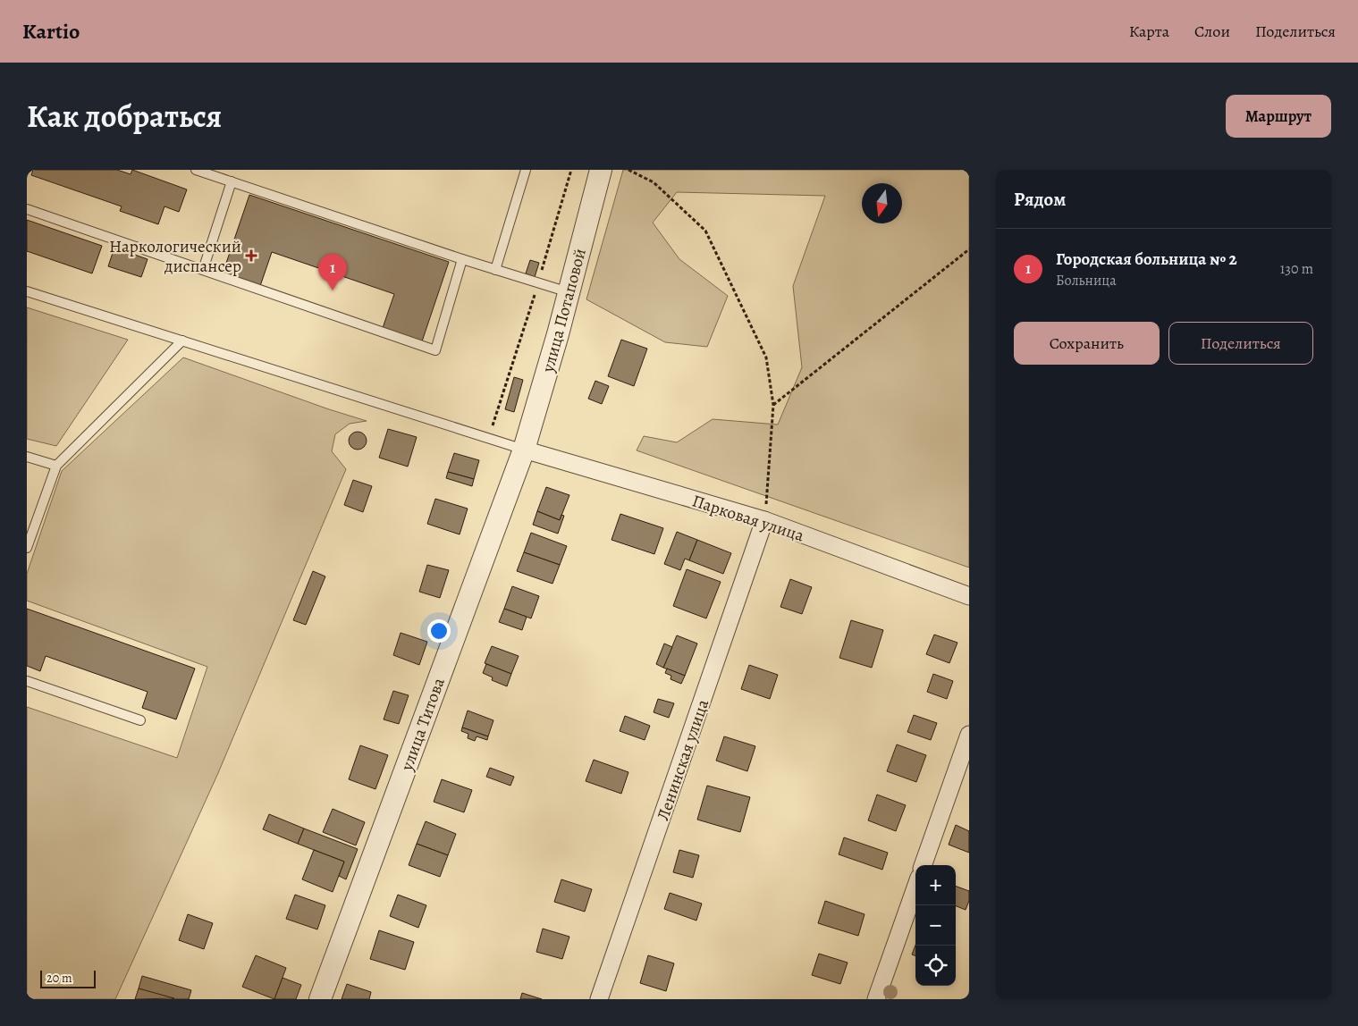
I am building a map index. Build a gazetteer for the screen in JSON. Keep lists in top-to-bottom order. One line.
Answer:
{"streets":{"street":["улица Потаповой","Парковая улица","улица Титова","Ленинская улица"]},"crossings":[["улица Потаповой","Парковая улица"],["улица Потаповой","улица Титова"],["Парковая улица","улица Титова"],["Парковая улица","Ленинская улица"]],"places":{"health":["Наркологический диспансер"]},"scale_bar":"20 m","north":"bottom","page":{"header":"Kartio","nav":["Карта","Слои","Поделиться"],"title":"Как добраться","buttons":["Маршрут",["Сохранить","Поделиться"]],"heading":"Рядом","list":[{"mark":"1","name":"Городская больница № 2","note":"Больница","value":"130 m"}],"pins":"1","map_buttons":["+","−"],"scale":"20 m"}}
